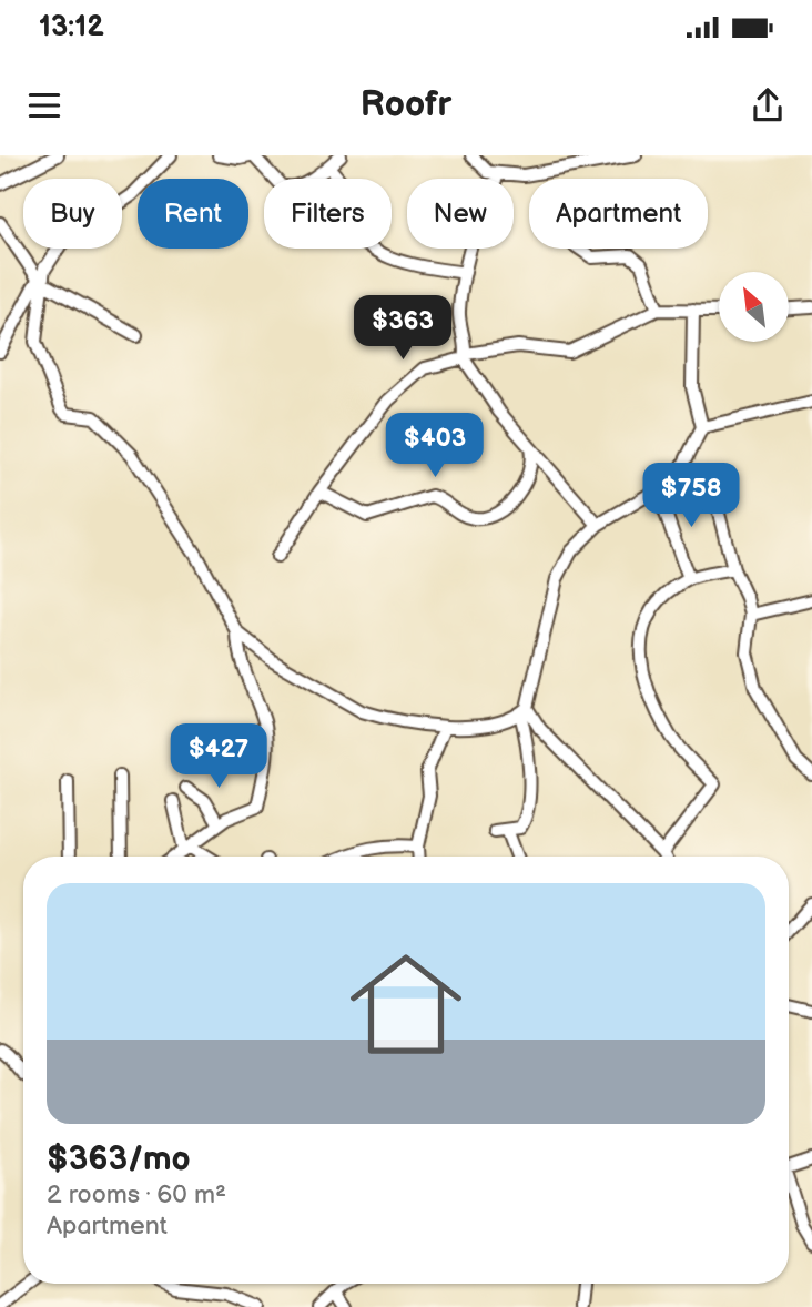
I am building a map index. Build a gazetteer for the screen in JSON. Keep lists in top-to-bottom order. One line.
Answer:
{"north":"top left","page":{"status":"13:12","header":"Roofr","chip":["Buy","Rent","Filters","New","Apartment"],"price":["$363","$403","$758","$427"],"list":[{"name":"$363/mo","note":"2 rooms · 60 m² · Apartment"}]}}
